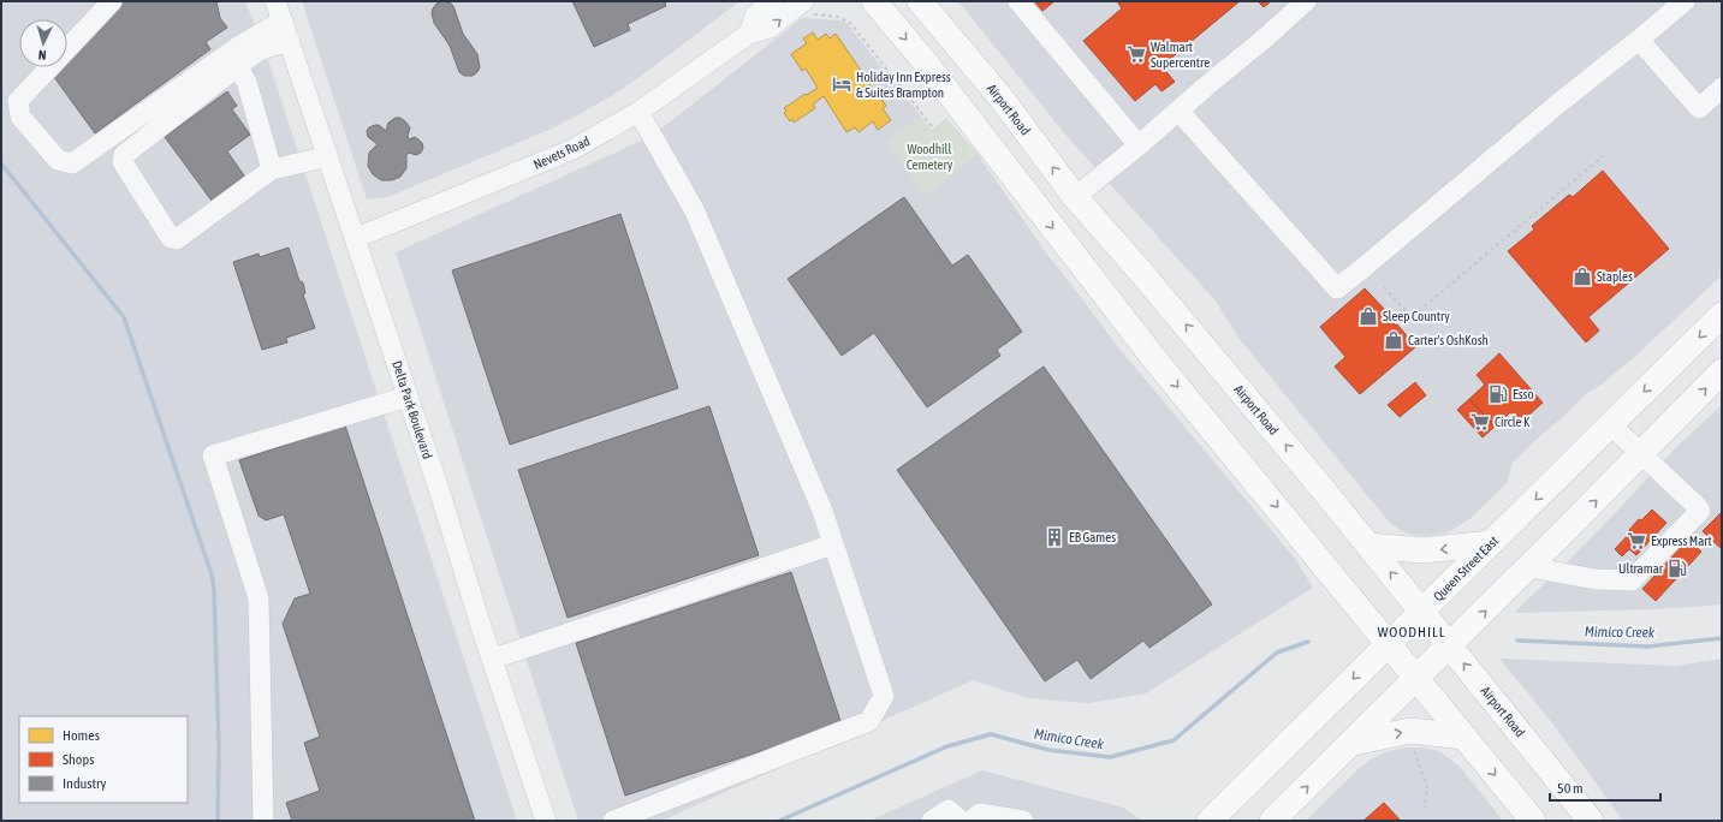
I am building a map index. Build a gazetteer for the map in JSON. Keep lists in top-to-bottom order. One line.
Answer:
{"streets":{"main road":["Airport Road","Queen Street East"],"street":["Nevets Road","Delta Park Boulevard"]},"crossings":[["Airport Road","Queen Street East"],["Nevets Road","Delta Park Boulevard"]],"districts":["WOODHILL"],"water":["Mimico Creek"],"parks":["Woodhill Cemetery"],"places":{"supermarket":["Walmart Supercentre","Circle K","Express Mart"],"hotel":["Holiday Inn Express & Suites Brampton"],"shop":["Staples","Sleep Country","Carter's OshKosh"],"fuel station":["Esso","Ultramar"],"building":["EB Games"]},"legend":["Homes","Shops","Industry"],"scale_bar":"50 m","north":"bottom"}
